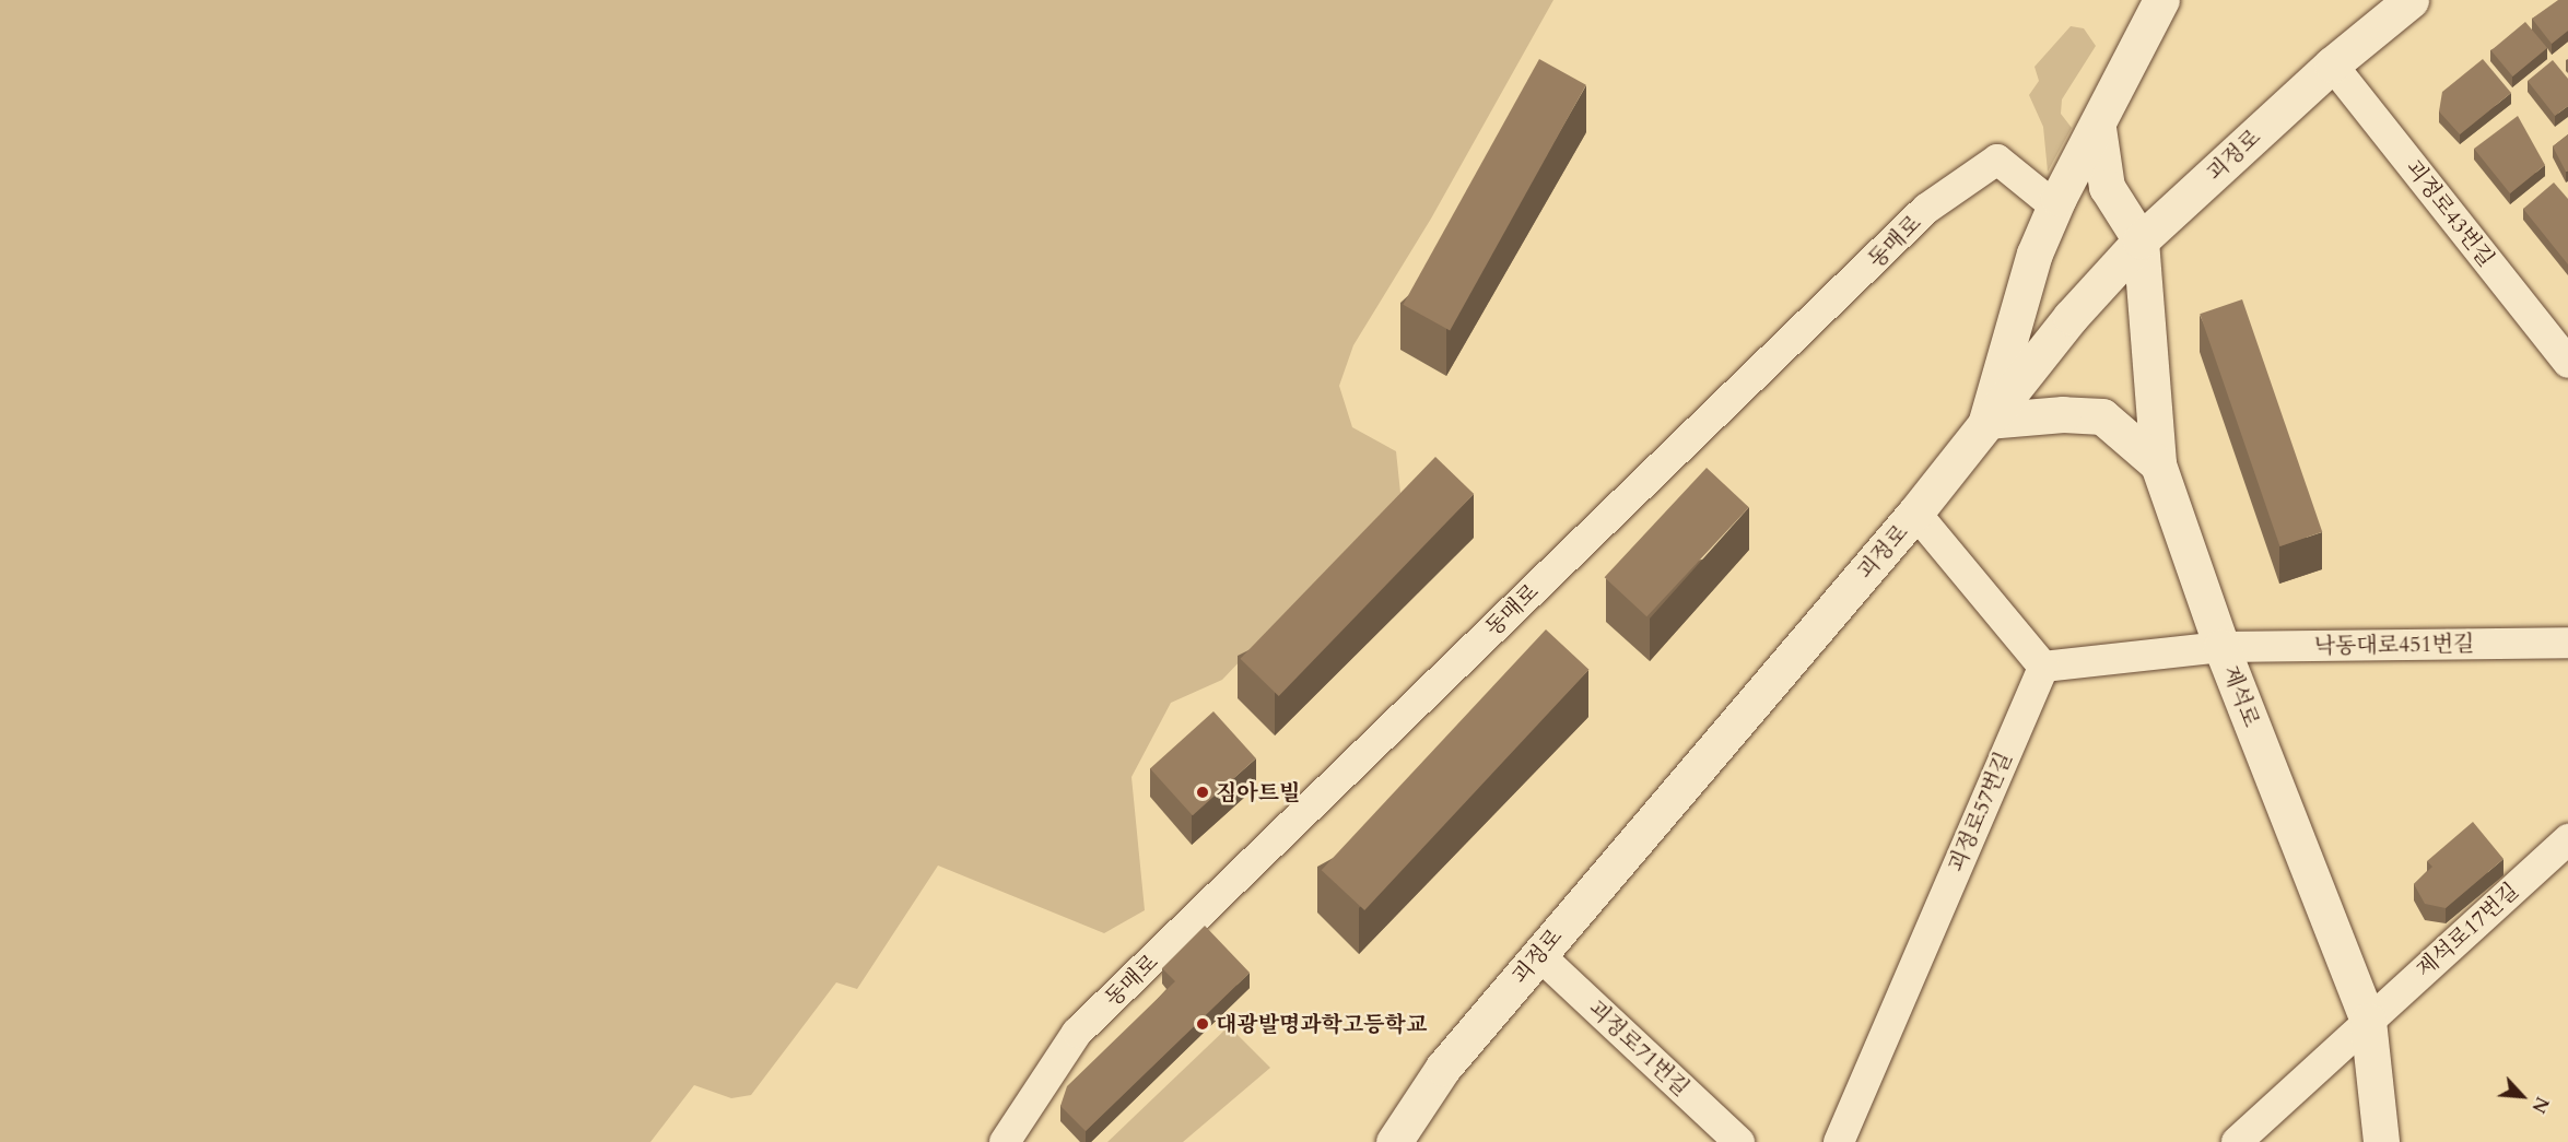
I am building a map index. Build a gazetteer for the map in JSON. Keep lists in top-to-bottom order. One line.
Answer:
{"streets":{"main road":["괴정로","제석로"],"street":["괴정로43번길","동매로","낙동대로451번길","괴정로57번길","제석로17번길","괴정로71번길"]},"crossings":[["괴정로","괴정로43번길"],["괴정로","제석로"],["괴정로","괴정로71번길"],["낙동대로451번길","제석로"],["낙동대로451번길","괴정로57번길"],["제석로","제석로17번길"]],"places":["짐아트빌","대광발명과학고등학교"],"north":"bottom right"}
